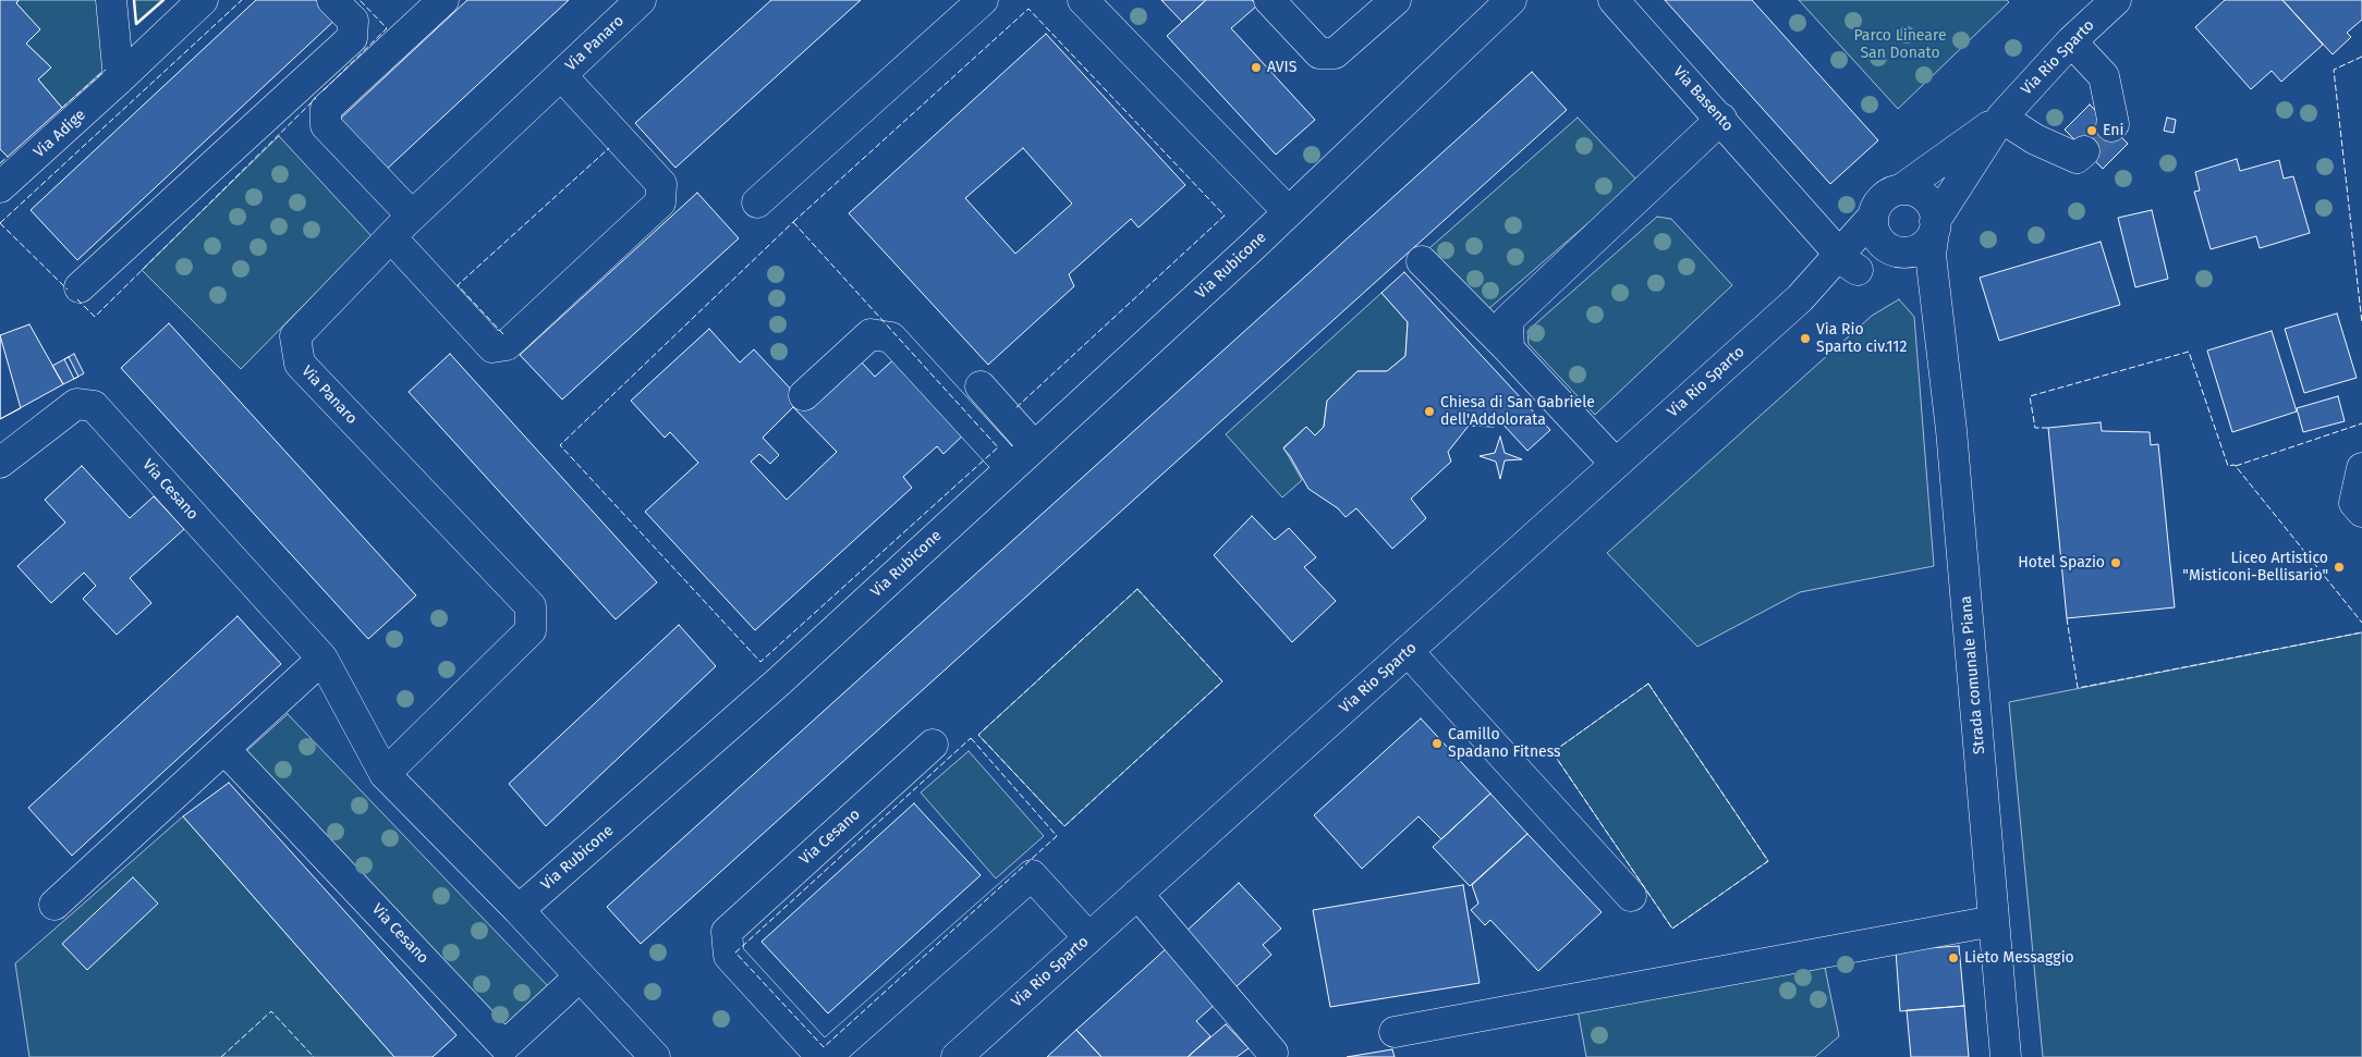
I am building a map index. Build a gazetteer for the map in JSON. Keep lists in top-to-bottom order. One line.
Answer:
{"streets":{"street":["Via Panaro","Via Rio Sparto","Via Basento","Via Adige","Via Rubicone","Via Cesano","Strada comunale Piana"]},"crossings":[["Via Panaro","Via Cesano"],["Via Rio Sparto","Via Basento"],["Via Rio Sparto","Strada comunale Piana"],["Via Basento","Strada comunale Piana"],["Via Rubicone","Via Cesano"]],"parks":["Parco Lineare San Donato"],"places":["AVIS","Eni","Via Rio Sparto civ.112","Chiesa di San Gabriele dell'Addolorata","Hotel Spazio","Liceo Artistico \"Misticoni-Bellisario\"","Camillo Spadano Fitness","Lieto Messaggio"]}
